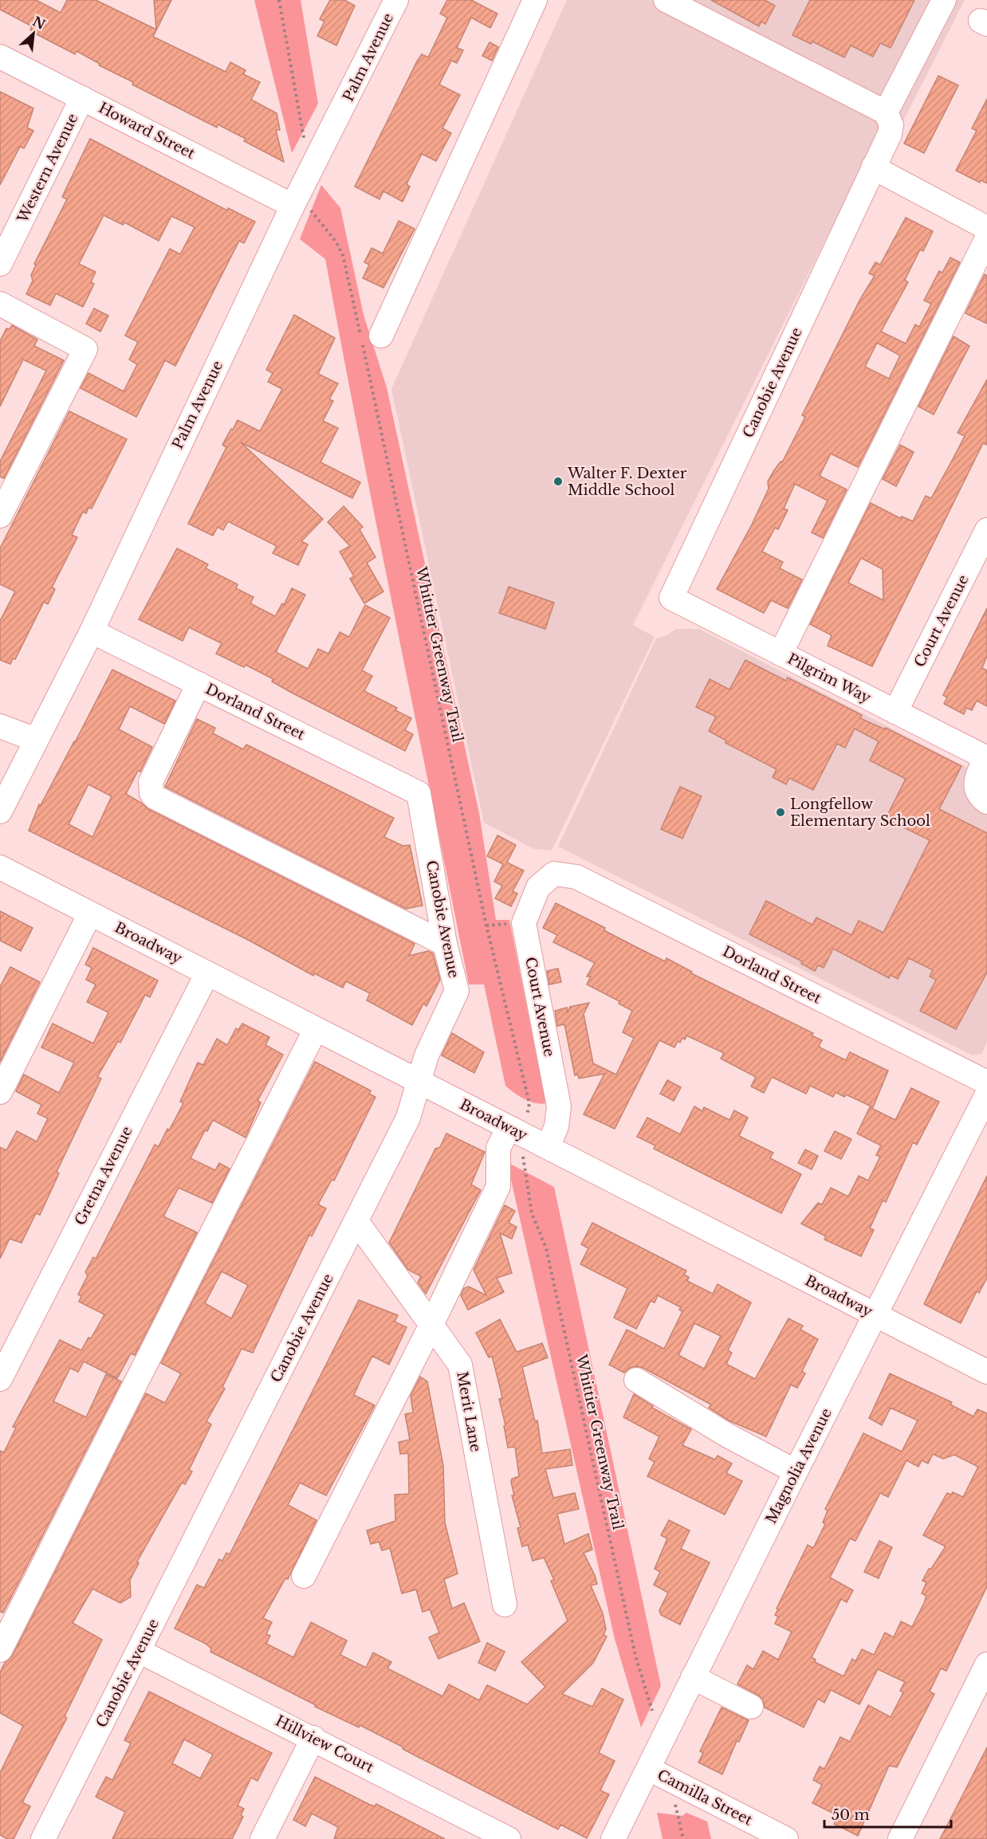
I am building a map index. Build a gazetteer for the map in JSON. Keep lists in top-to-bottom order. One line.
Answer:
{"streets":{"street":["Palm Avenue","Howard Street","Western Avenue","Canobie Avenue","Court Avenue","Pilgrim Way","Dorland Street","Broadway","Gretna Avenue","Merit Lane","Magnolia Avenue","Hillview Court","Camilla Street"],"path":["Whittier Greenway Trail"]},"crossings":[["Palm Avenue","Howard Street"],["Palm Avenue","Whittier Greenway Trail"],["Palm Avenue","Dorland Street"],["Howard Street","Western Avenue"],["Howard Street","Whittier Greenway Trail"],["Canobie Avenue","Pilgrim Way"],["Canobie Avenue","Dorland Street"],["Canobie Avenue","Broadway"],["Canobie Avenue","Merit Lane"],["Canobie Avenue","Hillview Court"],["Court Avenue","Pilgrim Way"],["Court Avenue","Dorland Street"],["Court Avenue","Broadway"],["Whittier Greenway Trail","Broadway"],["Broadway","Gretna Avenue"],["Broadway","Magnolia Avenue"],["Magnolia Avenue","Camilla Street"]],"places":["Walter F. Dexter Middle School","Longfellow Elementary School"],"scale_bar":"50 m","north":"top right"}
